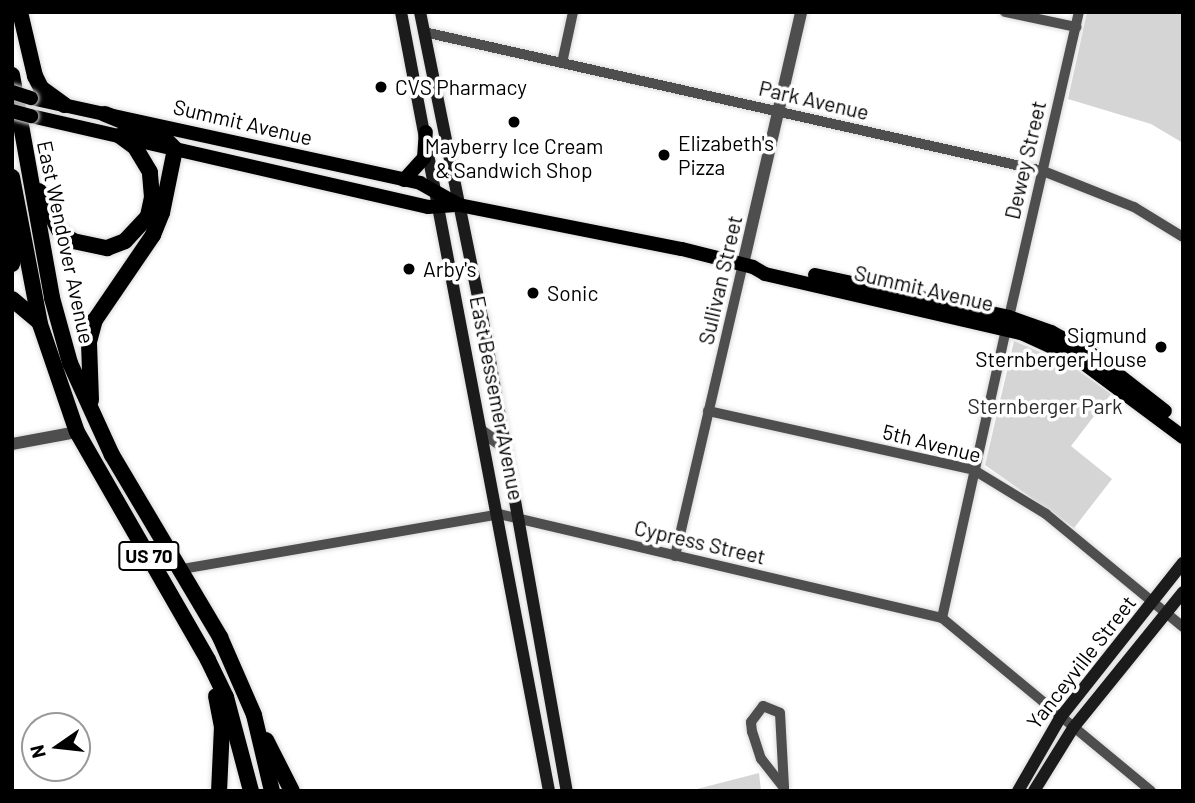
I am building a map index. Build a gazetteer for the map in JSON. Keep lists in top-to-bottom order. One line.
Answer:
{"streets":{"highway":["East Wendover Avenue","US 70"],"main road":["Summit Avenue","East Bessemer Avenue","Yanceyville Street"],"street":["Park Avenue","Dewey Street","Sullivan Street","5th Avenue","Cypress Street"]},"crossings":[["Park Avenue","Dewey Street"],["Park Avenue","Sullivan Street"],["Park Avenue","East Bessemer Avenue"],["Summit Avenue","Dewey Street"],["Summit Avenue","Sullivan Street"],["Summit Avenue","East Bessemer Avenue"],["Dewey Street","5th Avenue"],["Dewey Street","Cypress Street"],["East Wendover Avenue","Cypress Street"],["Sullivan Street","5th Avenue"],["Sullivan Street","Cypress Street"],["East Bessemer Avenue","Cypress Street"],["5th Avenue","Yanceyville Street"],["Cypress Street","Yanceyville Street"]],"parks":["Sternberger Park"],"places":["CVS Pharmacy","Mayberry Ice Cream & Sandwich Shop","Elizabeth's Pizza","Arby's","Sonic","Sigmund Sternberger House"],"north":"left"}
